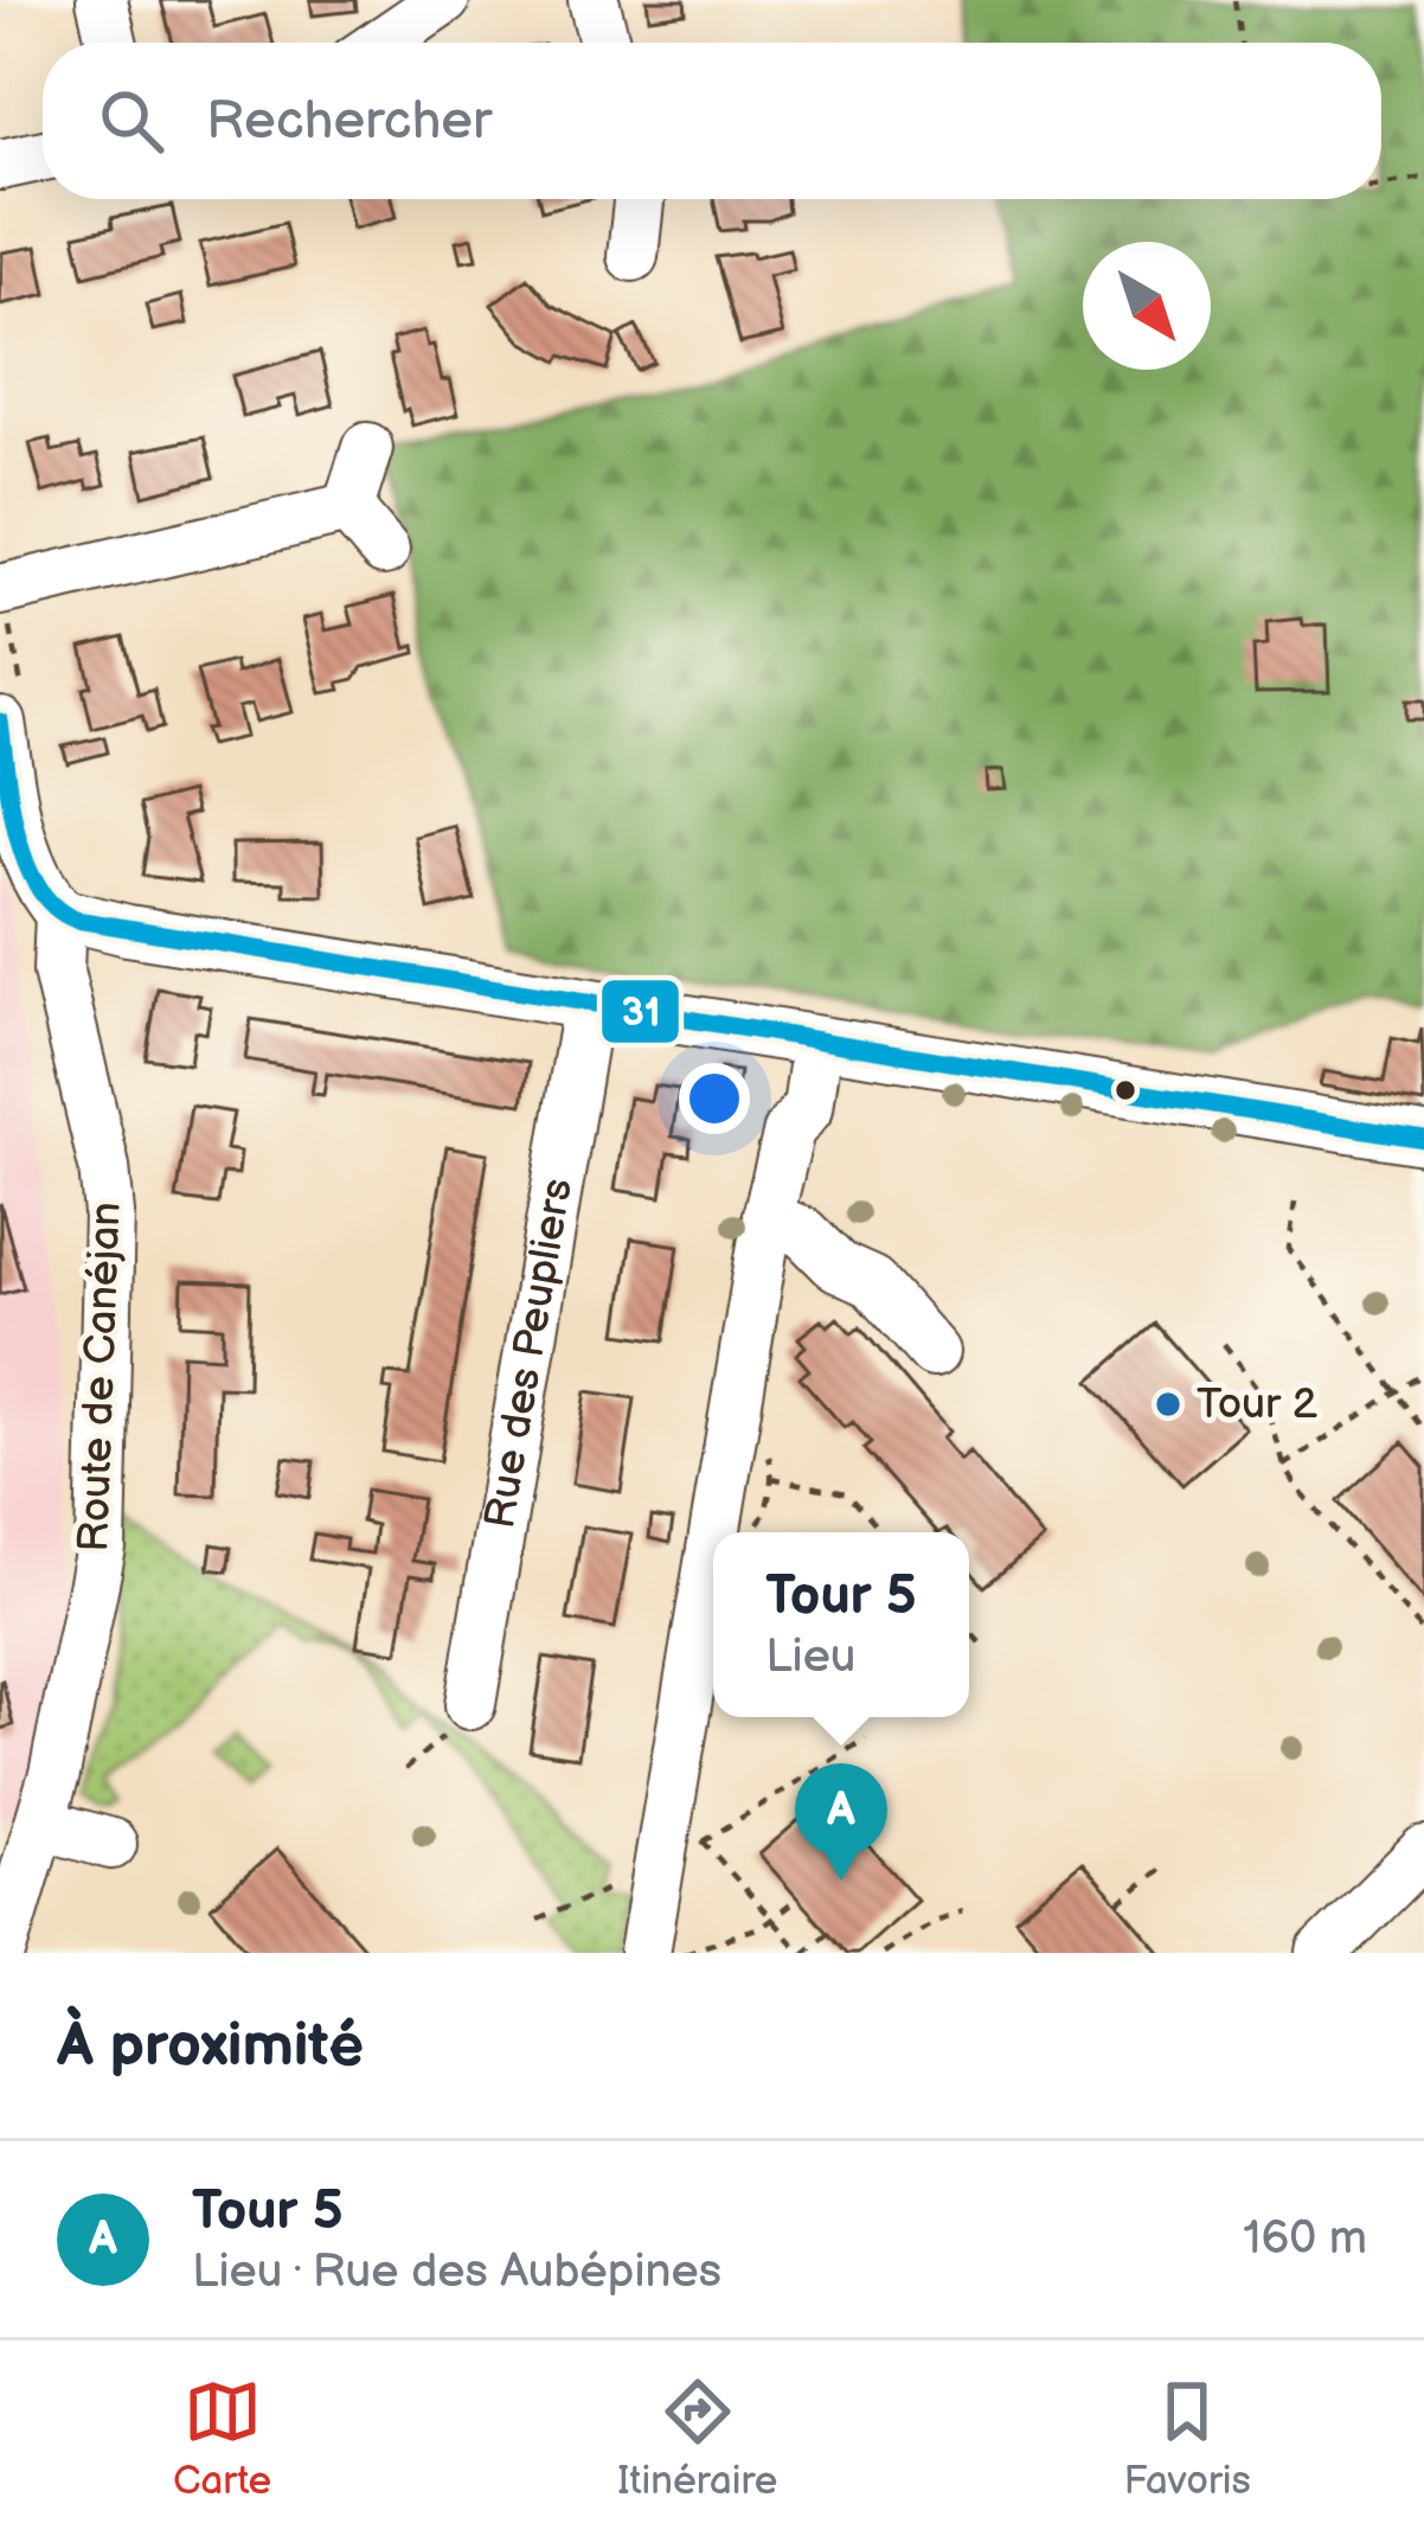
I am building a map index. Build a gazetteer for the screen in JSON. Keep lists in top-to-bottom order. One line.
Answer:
{"streets":{"street":["Rue des Peupliers","Route de Canéjan"]},"places":["Tour 2"],"lines":["transit line 31"],"north":"bottom right","page":{"search":"Rechercher","popup":["Tour 5","Lieu"],"pins":"A","heading":"À proximité","list":[{"mark":"A","name":"Tour 5","note":"Lieu · Rue des Aubépines","value":"160 m"}],"nav":["Carte","Itinéraire","Favoris"]}}
